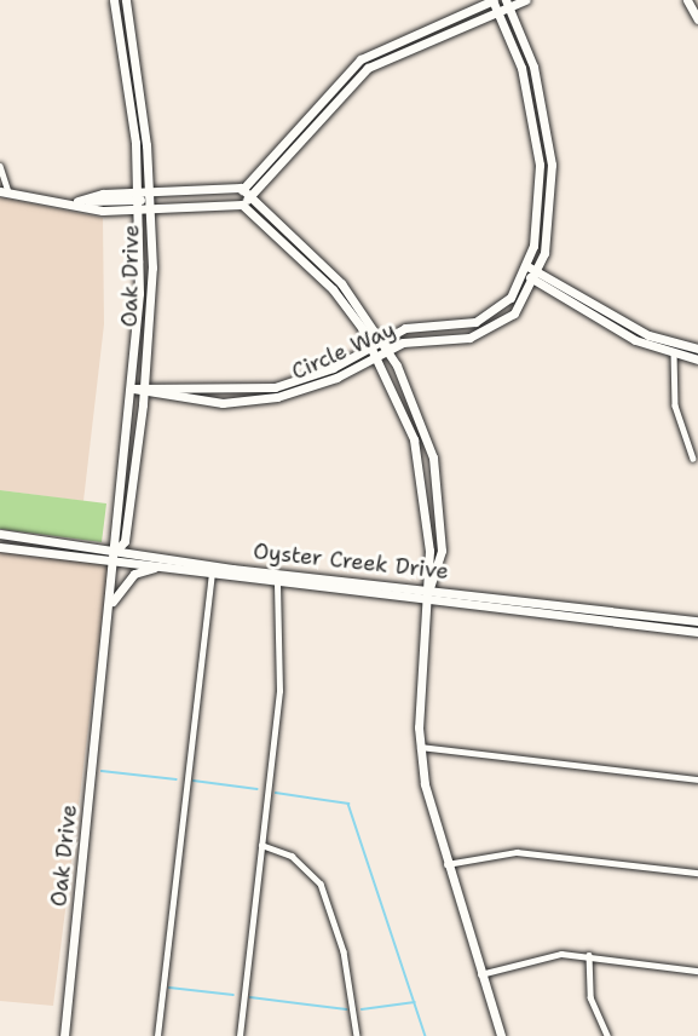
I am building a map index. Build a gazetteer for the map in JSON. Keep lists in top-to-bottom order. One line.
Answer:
{"streets":{"street":["Oak Drive","Circle Way","Oyster Creek Drive"]},"crossings":[["Oak Drive","Circle Way"],["Oak Drive","Oyster Creek Drive"]]}
